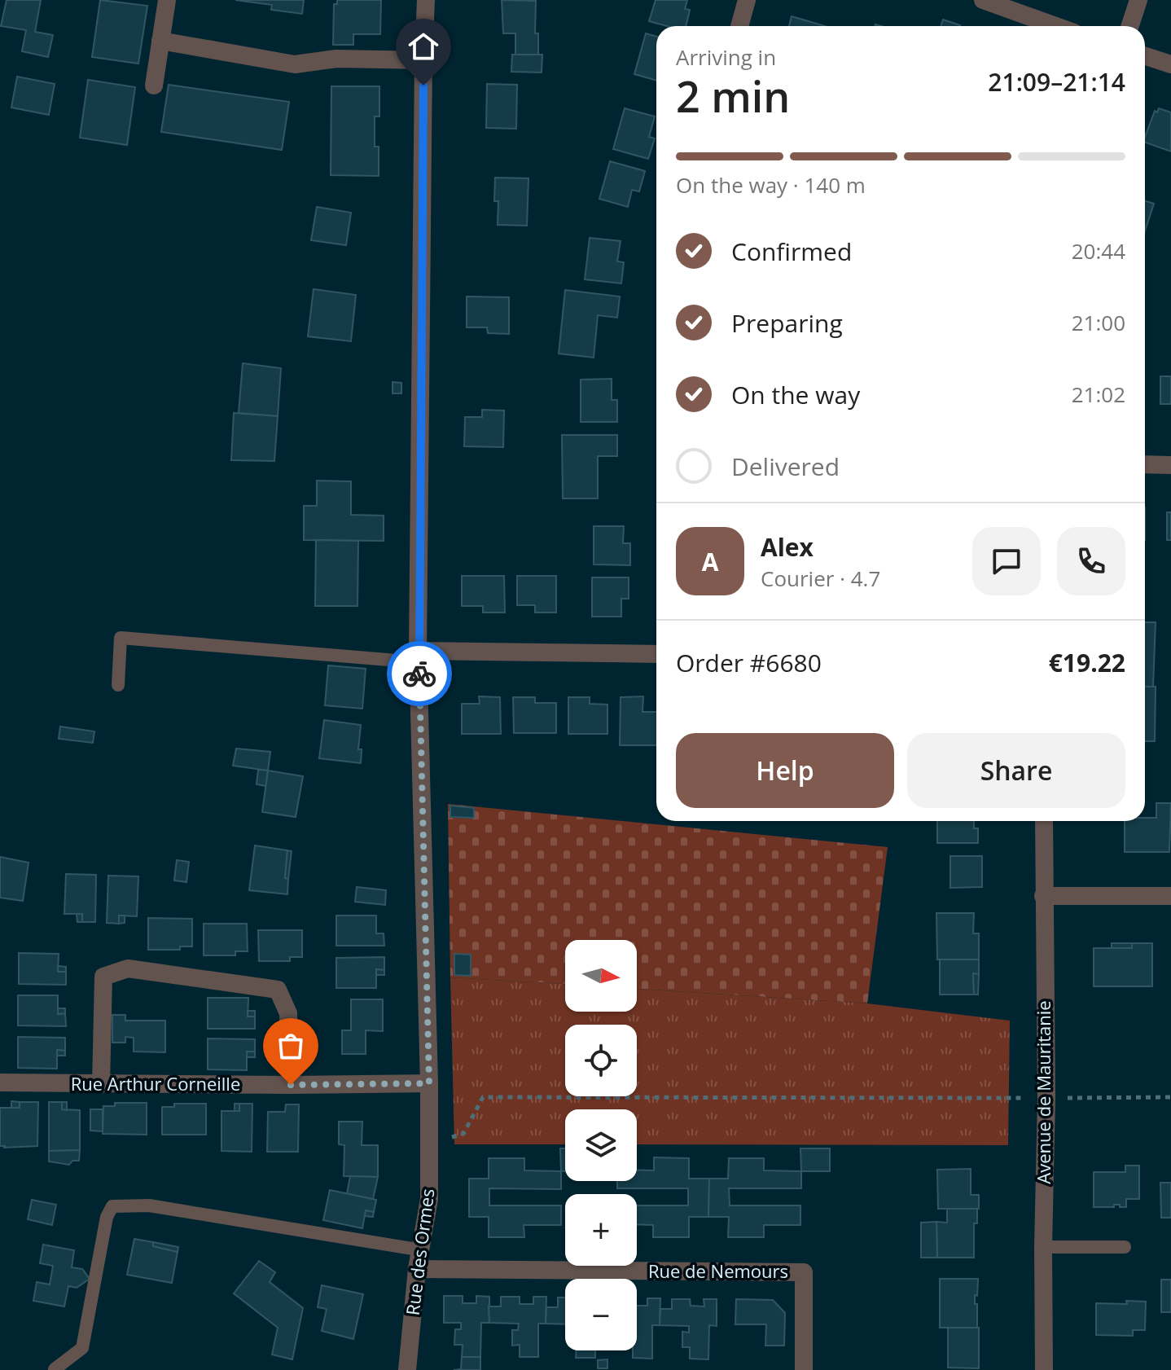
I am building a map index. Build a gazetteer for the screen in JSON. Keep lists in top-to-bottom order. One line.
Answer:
{"streets":{"street":["Rue Arthur Corneille","Avenue de Mauritanie","Rue des Ormes","Rue de Nemours"]},"crossings":[["Rue Arthur Corneille","Rue des Ormes"],["Rue des Ormes","Rue de Nemours"]],"north":"right","page":{"heading":["2 min","Arriving in","21:09–21:14"],"panel":["Alex","Courier · 4.7","Order #6680","€19.22"],"bar":"On the way · 140 m","list":[["Confirmed","20:44"],["Preparing","21:00"],["On the way","21:02"],"Delivered"],"round":"A","buttons":["Help","Share"],"map_buttons":["+","−"]}}
